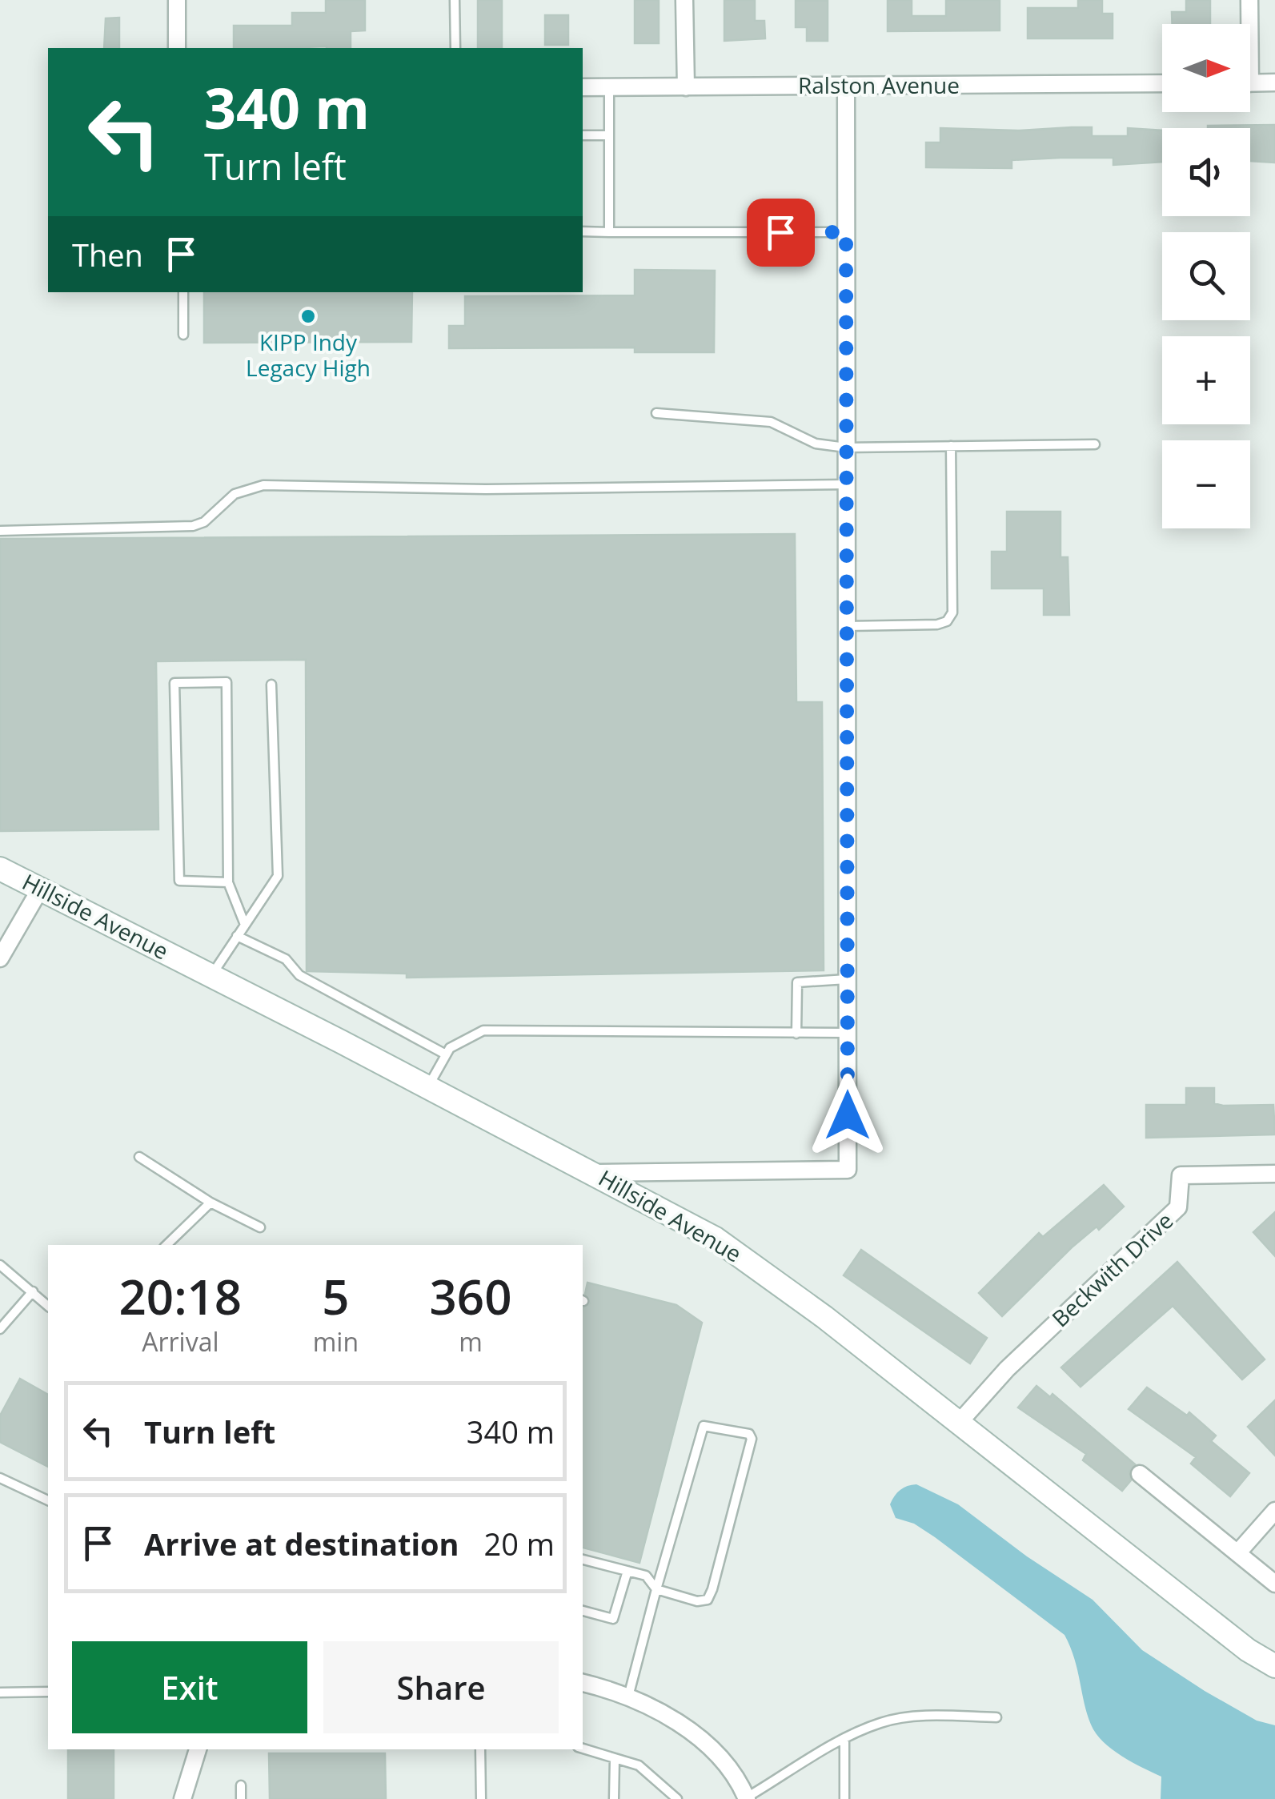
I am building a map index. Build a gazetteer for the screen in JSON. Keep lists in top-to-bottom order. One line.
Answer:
{"streets":{"street":["Ralston Avenue","Hillside Avenue","Beckwith Drive"]},"crossings":[["Hillside Avenue","Beckwith Drive"]],"places":["KIPP Indy Legacy High"],"north":"right","page":{"map_buttons":["+","−"],"turn":["340 m","Turn left"],"then":"Then","eta":["20:18","Arrival","5","min","360","m"],"list":[{"name":"Turn left","value":"340 m"},{"name":"Arrive at destination","value":"20 m"}],"buttons":["Exit","Share"]}}
